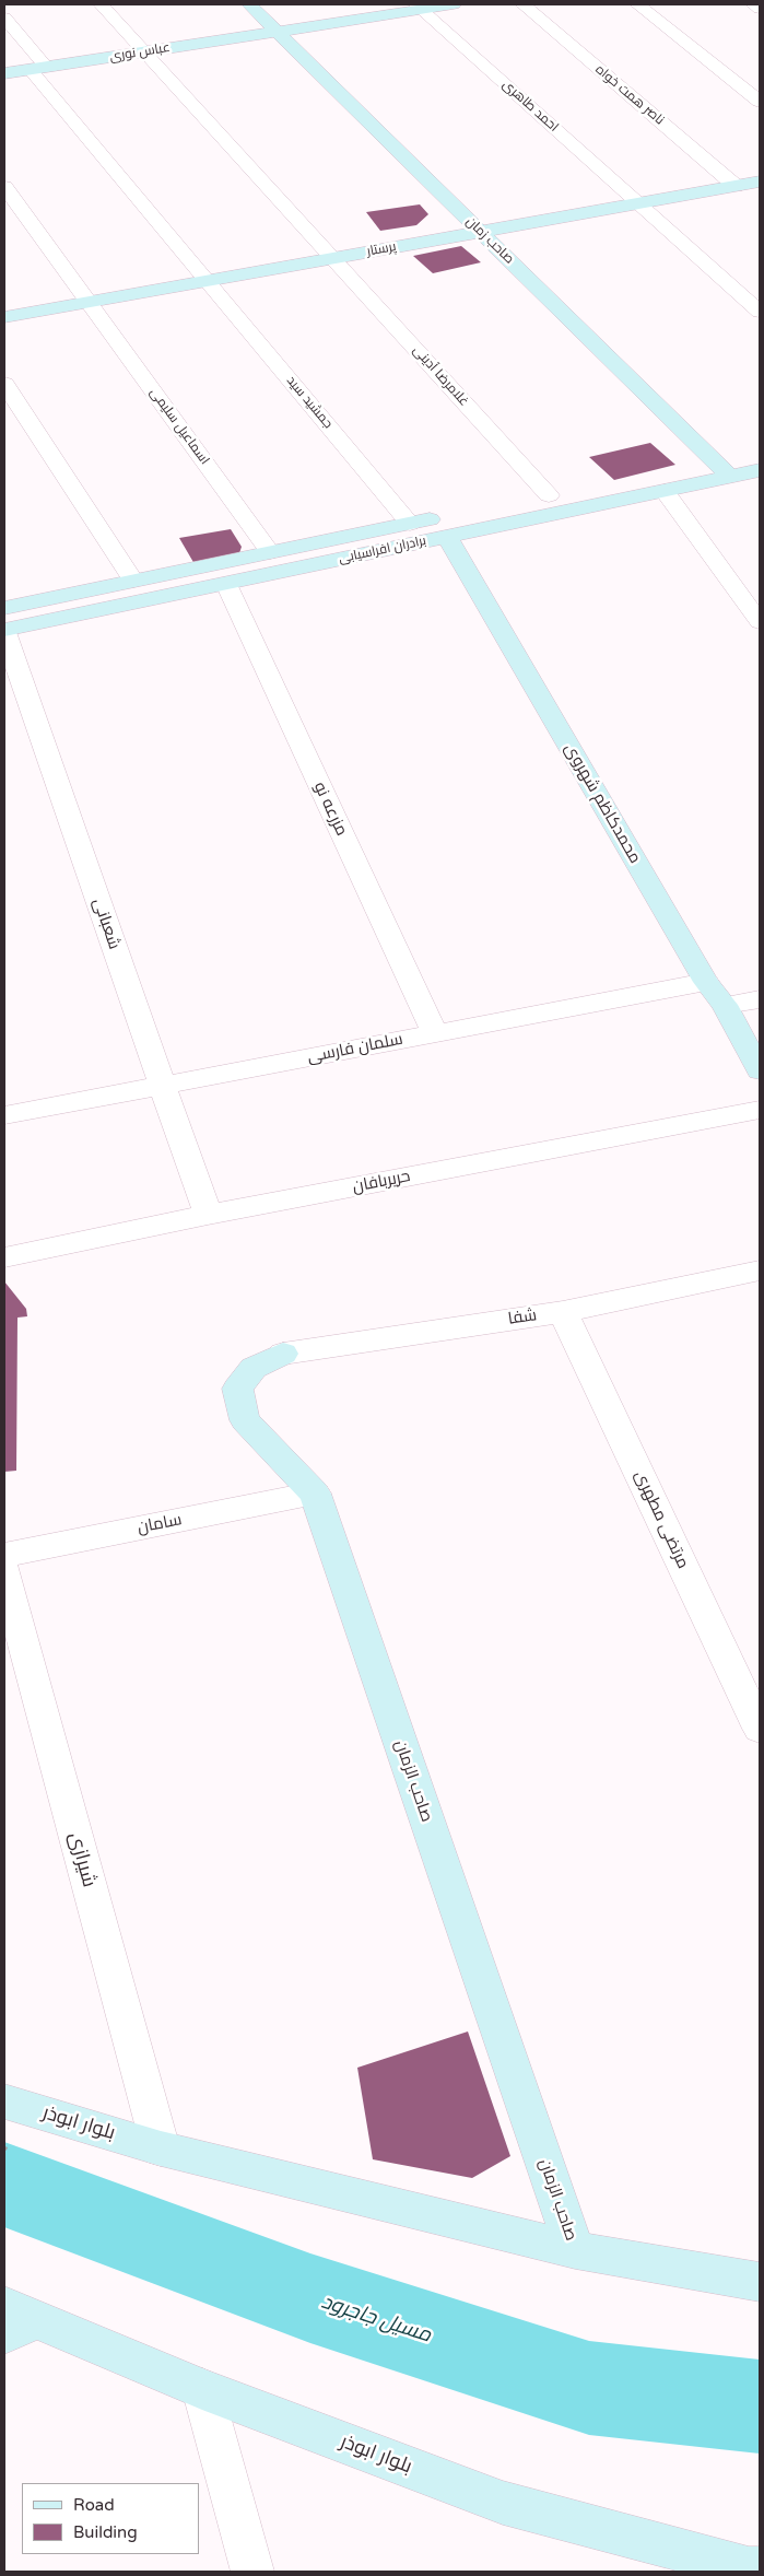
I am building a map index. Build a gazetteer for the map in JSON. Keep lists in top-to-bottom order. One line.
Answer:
{"streets":{"street":["عباس نوری","ناصر همت خواه","احمد طاهری","صاحب زمان","پرستار","غلامرضا آدینی","جمشید سید","اسماعیل سلیمی","برادران افراسیابی","محمدکاظم شهروی","مزرعه نو","شعبانی","سلمان فارسی","حریربافان","شفا","مرتضی مطهری","سامان","صاحب الزمان","شیرازی","بلوار ابوذر"]},"crossings":[["عباس نوری","احمد طاهری"],["عباس نوری","صاحب زمان"],["عباس نوری","غلامرضا آدینی"],["عباس نوری","جمشید سید"],["ناصر همت خواه","پرستار"],["احمد طاهری","پرستار"],["صاحب زمان","پرستار"],["صاحب زمان","برادران افراسیابی"],["پرستار","غلامرضا آدینی"],["پرستار","جمشید سید"],["پرستار","اسماعیل سلیمی"],["غلامرضا آدینی","برادران افراسیابی"],["جمشید سید","برادران افراسیابی"],["اسماعیل سلیمی","برادران افراسیابی"],["برادران افراسیابی","محمدکاظم شهروی"],["برادران افراسیابی","مزرعه نو"],["برادران افراسیابی","شعبانی"],["محمدکاظم شهروی","سلمان فارسی"],["مزرعه نو","سلمان فارسی"],["شعبانی","سلمان فارسی"],["شعبانی","حریربافان"],["شفا","مرتضی مطهری"],["شفا","صاحب الزمان"],["سامان","صاحب الزمان"],["صاحب الزمان","بلوار ابوذر"],["شیرازی","بلوار ابوذر"]],"water":["مسیل جاجرود"],"legend":["Road","Building"]}
